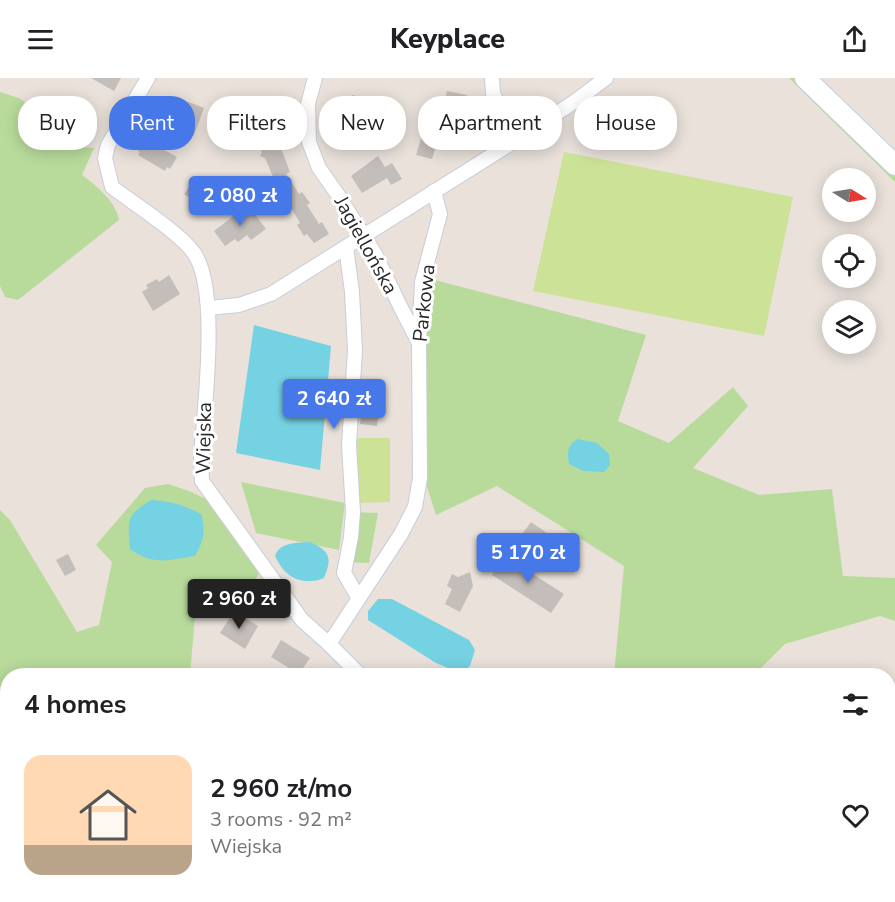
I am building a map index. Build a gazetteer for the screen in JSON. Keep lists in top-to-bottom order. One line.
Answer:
{"streets":{"street":["Jagiellońska","Parkowa","Wiejska"]},"crossings":[["Jagiellońska","Parkowa"],["Parkowa","Wiejska"]],"north":"right","page":{"header":"Keyplace","chip":["Buy","Rent","Filters","New","Apartment","House"],"price":["2 080 zł","2 640 zł","5 170 zł","2 960 zł"],"heading":"4 homes","list":[{"name":"2 960 zł/mo","note":"3 rooms · 92 m² · Wiejska"}]}}
